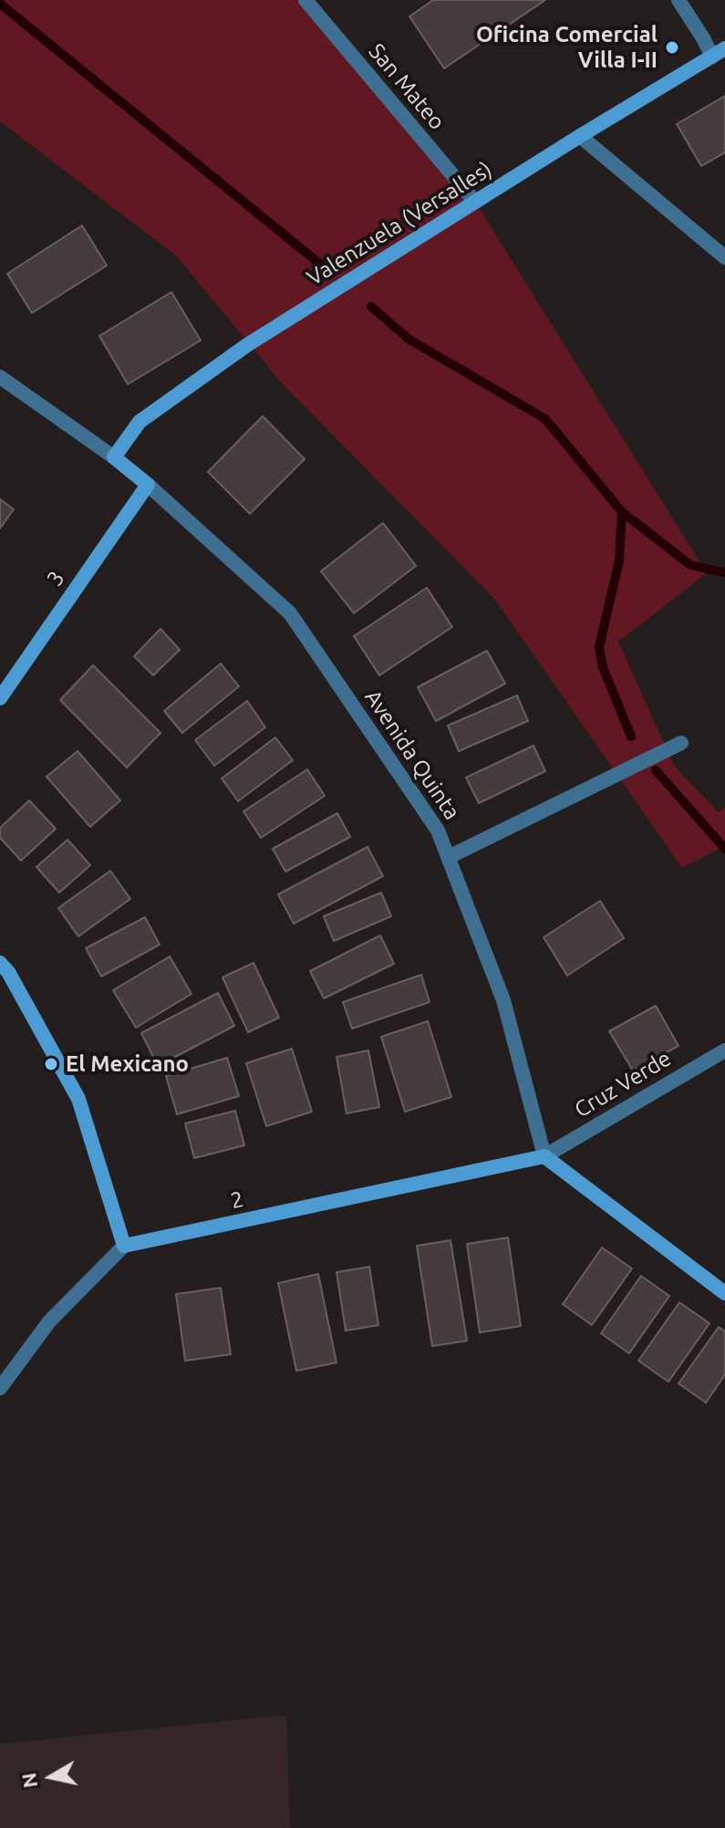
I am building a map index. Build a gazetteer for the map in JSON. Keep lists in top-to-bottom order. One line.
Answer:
{"streets":{"street":["San Mateo","Valenzuela (Versalles)","3","Avenida Quinta","Cruz Verde","2"]},"crossings":[["San Mateo","Valenzuela (Versalles)"],["Valenzuela (Versalles)","Avenida Quinta"],["3","Avenida Quinta"],["Avenida Quinta","Cruz Verde"],["Avenida Quinta","2"],["Cruz Verde","2"]],"places":["Oficina Comercial Villa I-II","El Mexicano"],"north":"left"}
